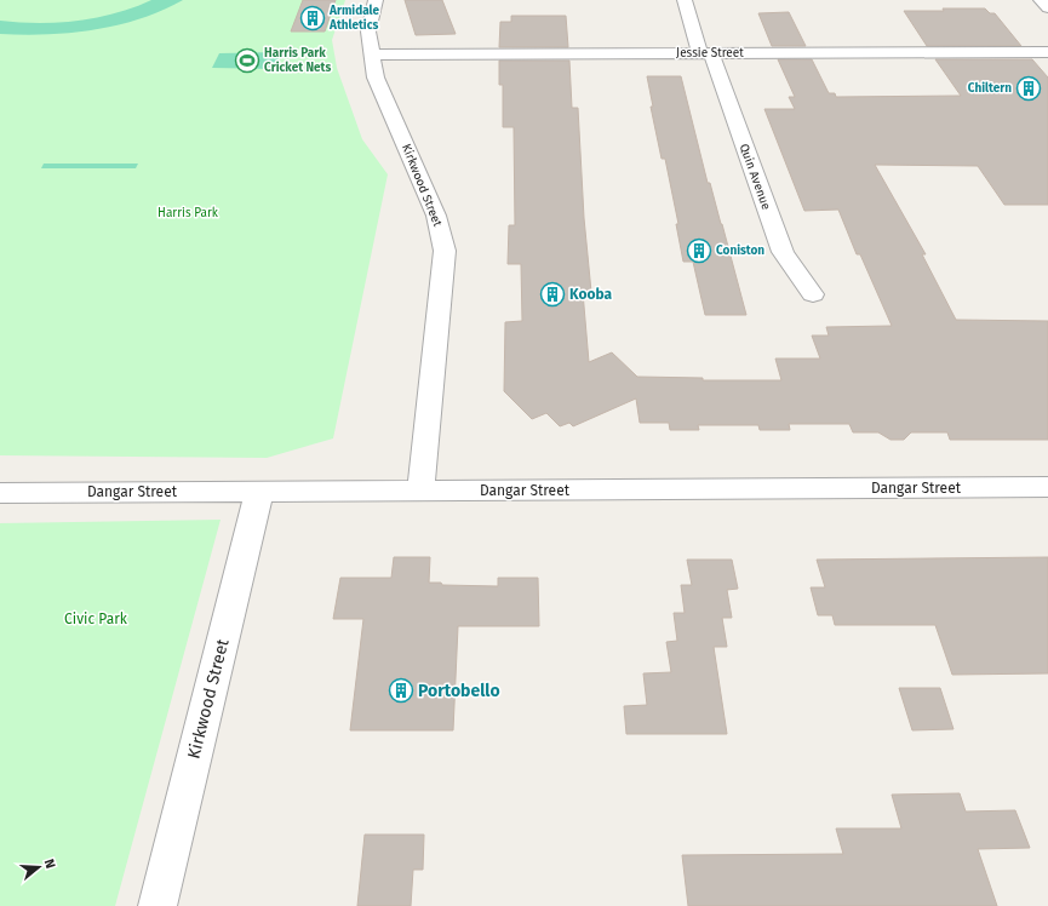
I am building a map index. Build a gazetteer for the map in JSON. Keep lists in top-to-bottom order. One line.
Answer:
{"streets":{"street":["Jessie Street","Quin Avenue","Kirkwood Street","Dangar Street"]},"crossings":[["Jessie Street","Quin Avenue"],["Jessie Street","Kirkwood Street"],["Kirkwood Street","Dangar Street"]],"parks":["Harris Park","Civic Park"],"places":{"building":["Armidale Athletics","Chiltern","Coniston","Kooba","Portobello"],"sports":["Harris Park Cricket Nets"]},"north":"right"}
